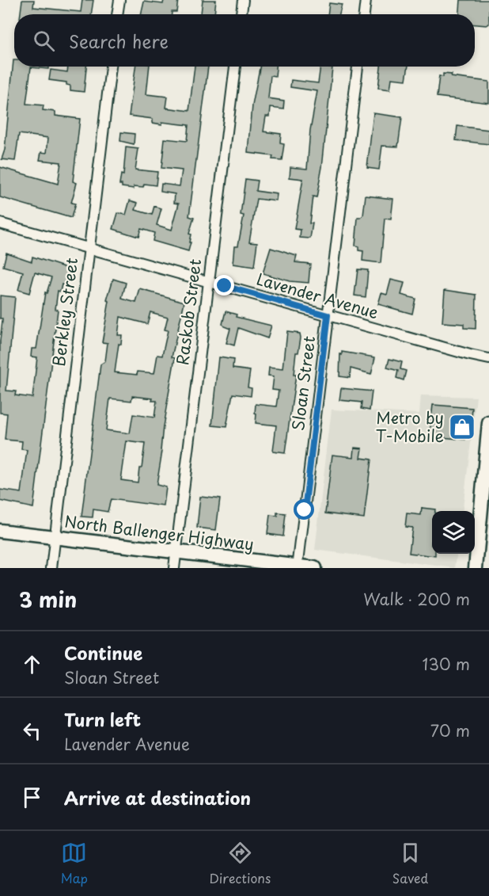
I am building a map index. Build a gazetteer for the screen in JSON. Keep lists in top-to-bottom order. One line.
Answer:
{"streets":{"main road":["North Ballenger Highway"],"street":["Lavender Avenue","Berkley Street","Raskob Street","Sloan Street"]},"crossings":[["Lavender Avenue","Berkley Street"],["Lavender Avenue","Raskob Street"],["Lavender Avenue","Sloan Street"],["Berkley Street","North Ballenger Highway"],["Raskob Street","North Ballenger Highway"],["Sloan Street","North Ballenger Highway"]],"places":{"shop":["Metro by T-Mobile"]},"page":{"search":"Search here","heading":["3 min","Walk · 200 m"],"list":[["Continue","Sloan Street","130 m"],["Turn left","Lavender Avenue","70 m"],"Arrive at destination"],"nav":["Map","Directions","Saved"]}}
